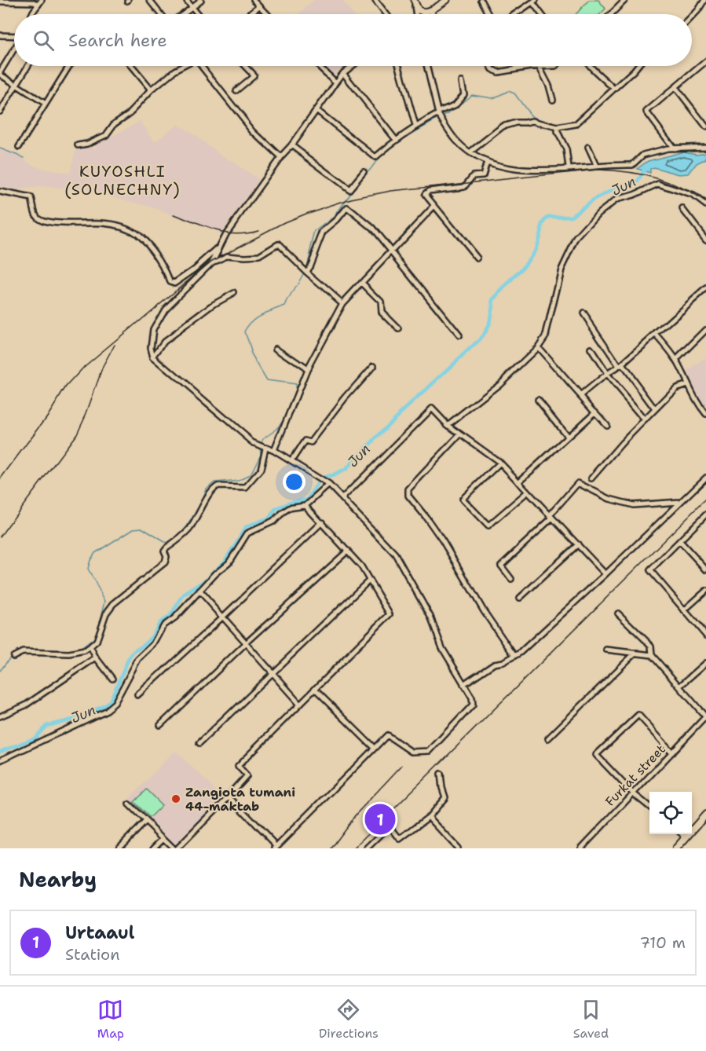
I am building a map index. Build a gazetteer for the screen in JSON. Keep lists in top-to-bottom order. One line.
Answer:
{"streets":{"street":["Furkat street"]},"districts":["KUYOSHLI (SOLNECHNY)"],"water":["Jun"],"places":["Zangiota tumani 44-maktab"],"page":{"search":"Search here","pins":"1","heading":"Nearby","list":[{"mark":"1","name":"Urtaaul","note":"Station","value":"710 m"}],"nav":["Map","Directions","Saved"]}}
